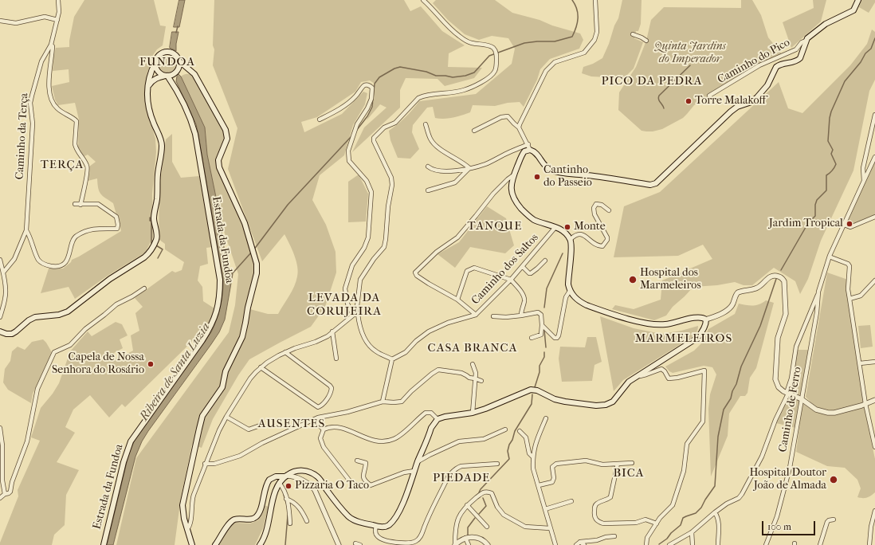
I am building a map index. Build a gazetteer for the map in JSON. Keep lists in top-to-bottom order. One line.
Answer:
{"streets":{"main road":["Estrada da Fundoa"],"street":["Caminho do Pico","Caminho da Terça","Caminho dos Saltos","Caminho de Ferro"]},"districts":["FUNDOA","PICO DA PEDRA","TERÇA","TANQUE","LEVADA DA CORUJEIRA","MARMELEIROS","CASA BRANCA","AUSENTES","BICA","PIEDADE"],"water":["Ribeira de Santa Luzia"],"parks":["Quinta Jardins do Imperador"],"places":["Torre Malakoff","Cantinho do Passeio","Jardim Tropical","Monte","Hospital dos Marmeleiros","Capela de Nossa Senhora do Rosário","Hospital Doutor João de Almada","Pizzaria O Taco"],"scale_bar":"100 m"}
